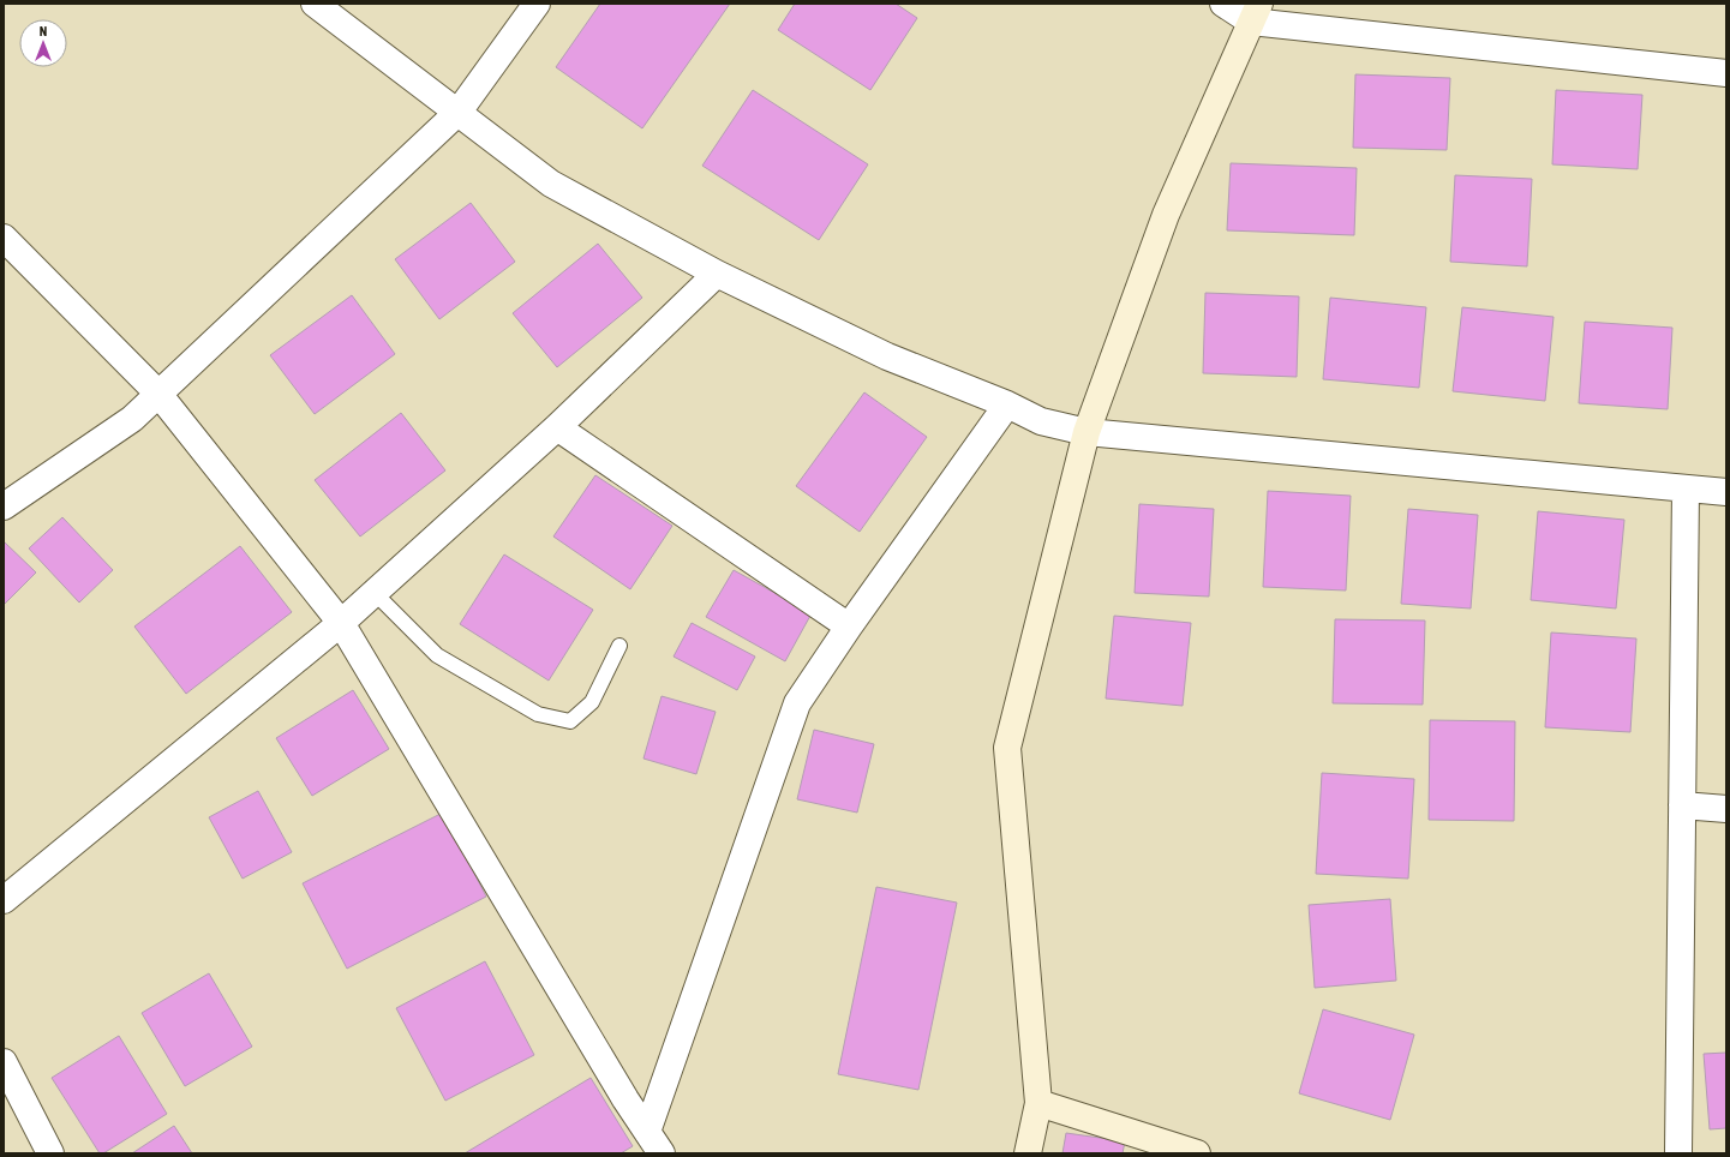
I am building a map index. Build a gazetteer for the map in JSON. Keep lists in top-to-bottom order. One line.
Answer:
{"north":"top"}
